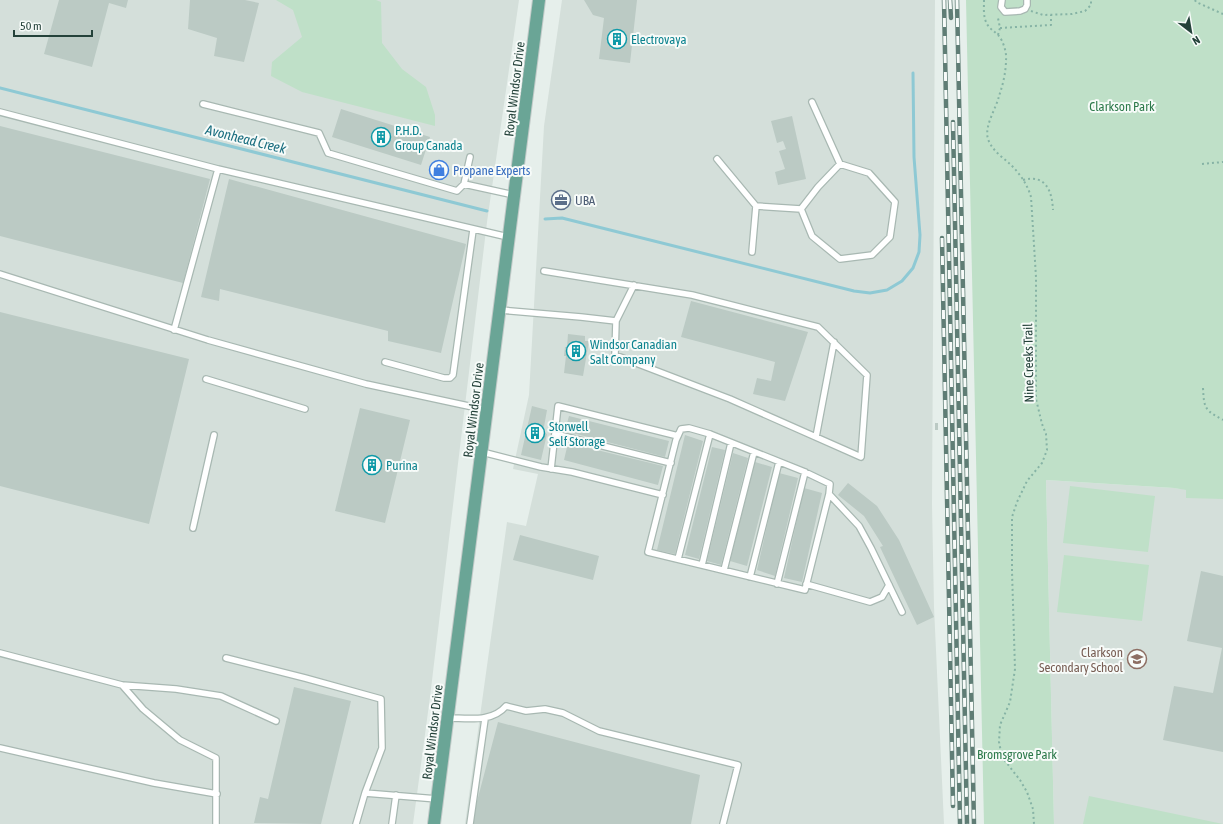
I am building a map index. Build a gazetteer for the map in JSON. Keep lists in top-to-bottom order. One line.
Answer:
{"streets":{"main road":["Royal Windsor Drive"],"path":["Nine Creeks Trail"]},"water":["Avonhead Creek"],"parks":["Clarkson Park","Bromsgrove Park"],"places":{"building":["Electrovaya","P.H.D. Group Canada","Windsor Canadian Salt Company","Storwell Self Storage","Purina"],"shop":["Propane Experts"],"office":["UBA"],"school or university":["Clarkson Secondary School"]},"scale_bar":"50 m","north":"bottom right"}
